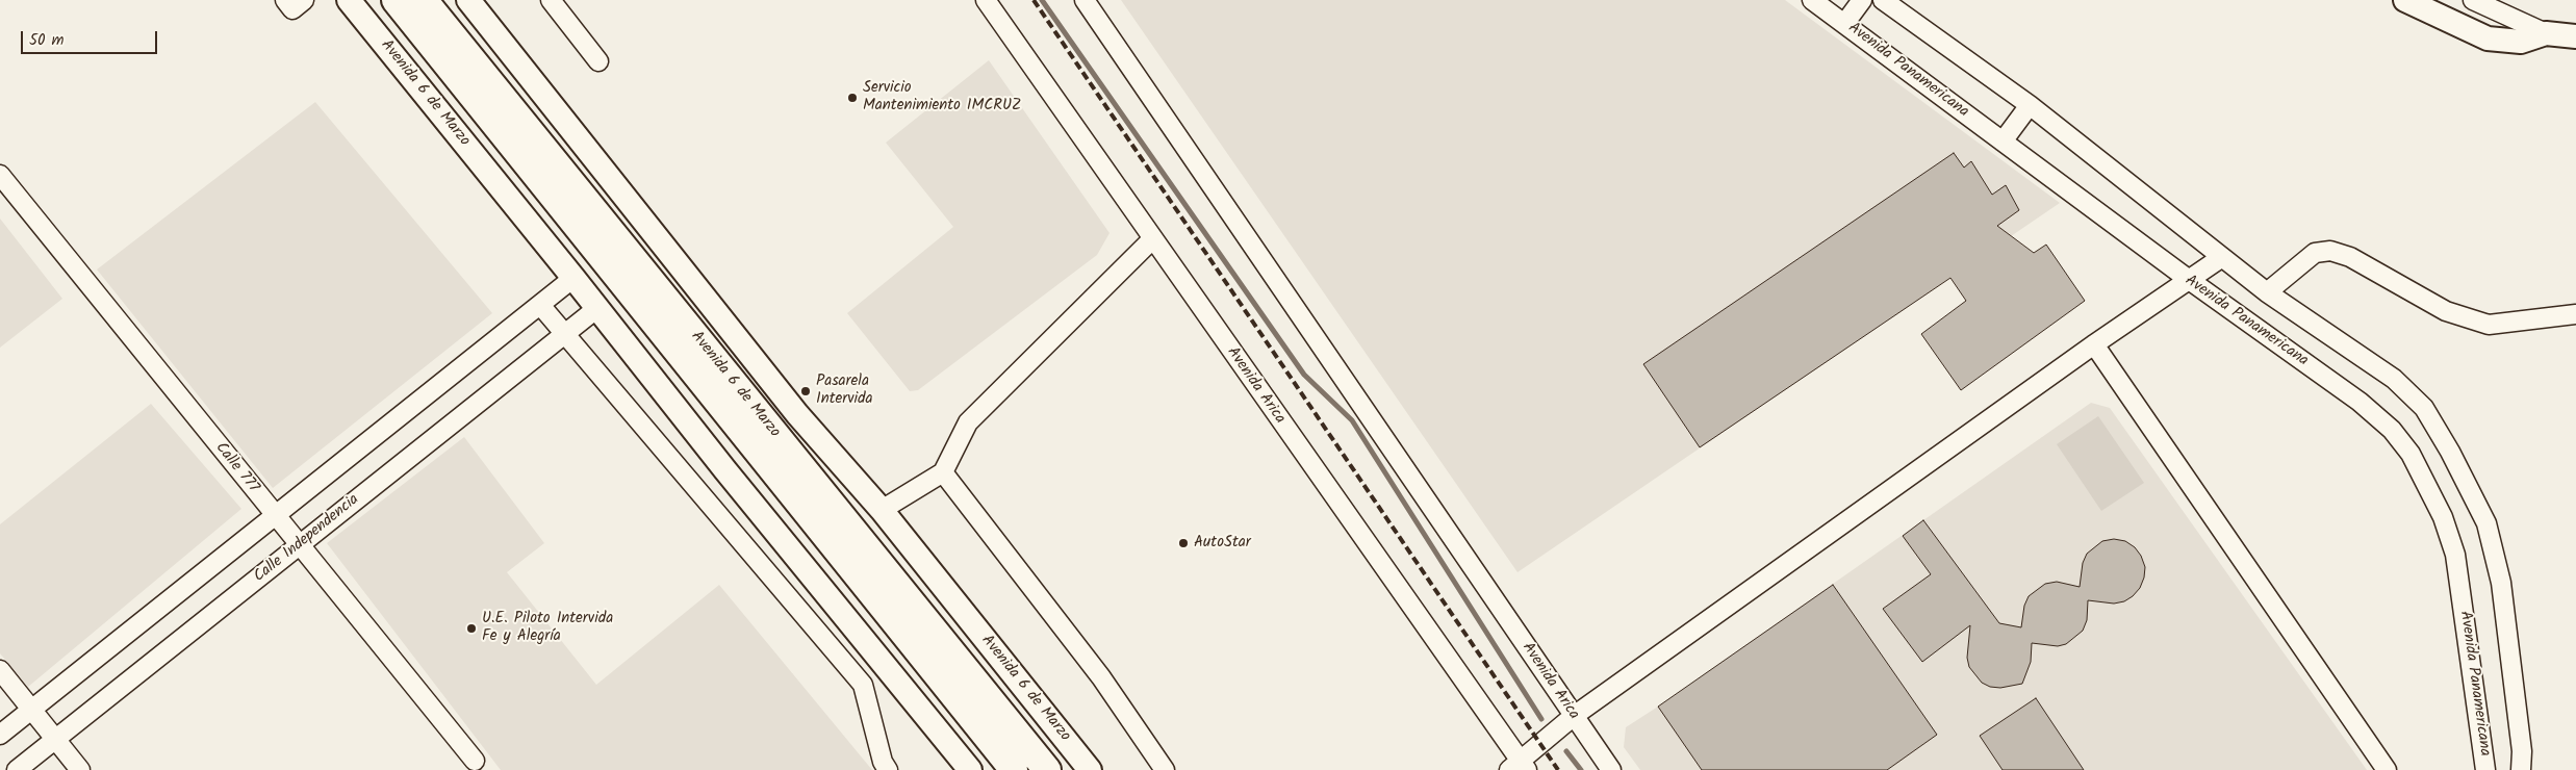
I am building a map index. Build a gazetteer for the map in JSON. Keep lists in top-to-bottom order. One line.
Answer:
{"streets":{"highway":["Avenida 6 de Marzo"],"street":["Avenida Panamericana","Avenida Arica","Calle 777","Calle Independencia"]},"crossings":[["Avenida 6 de Marzo","Calle Independencia"],["Calle 777","Calle Independencia"]],"places":["Servicio Mantenimiento IMCRUZ","Pasarela Intervida","AutoStar","U.E. Piloto Intervida Fe y Alegría"],"scale_bar":"50 m"}
